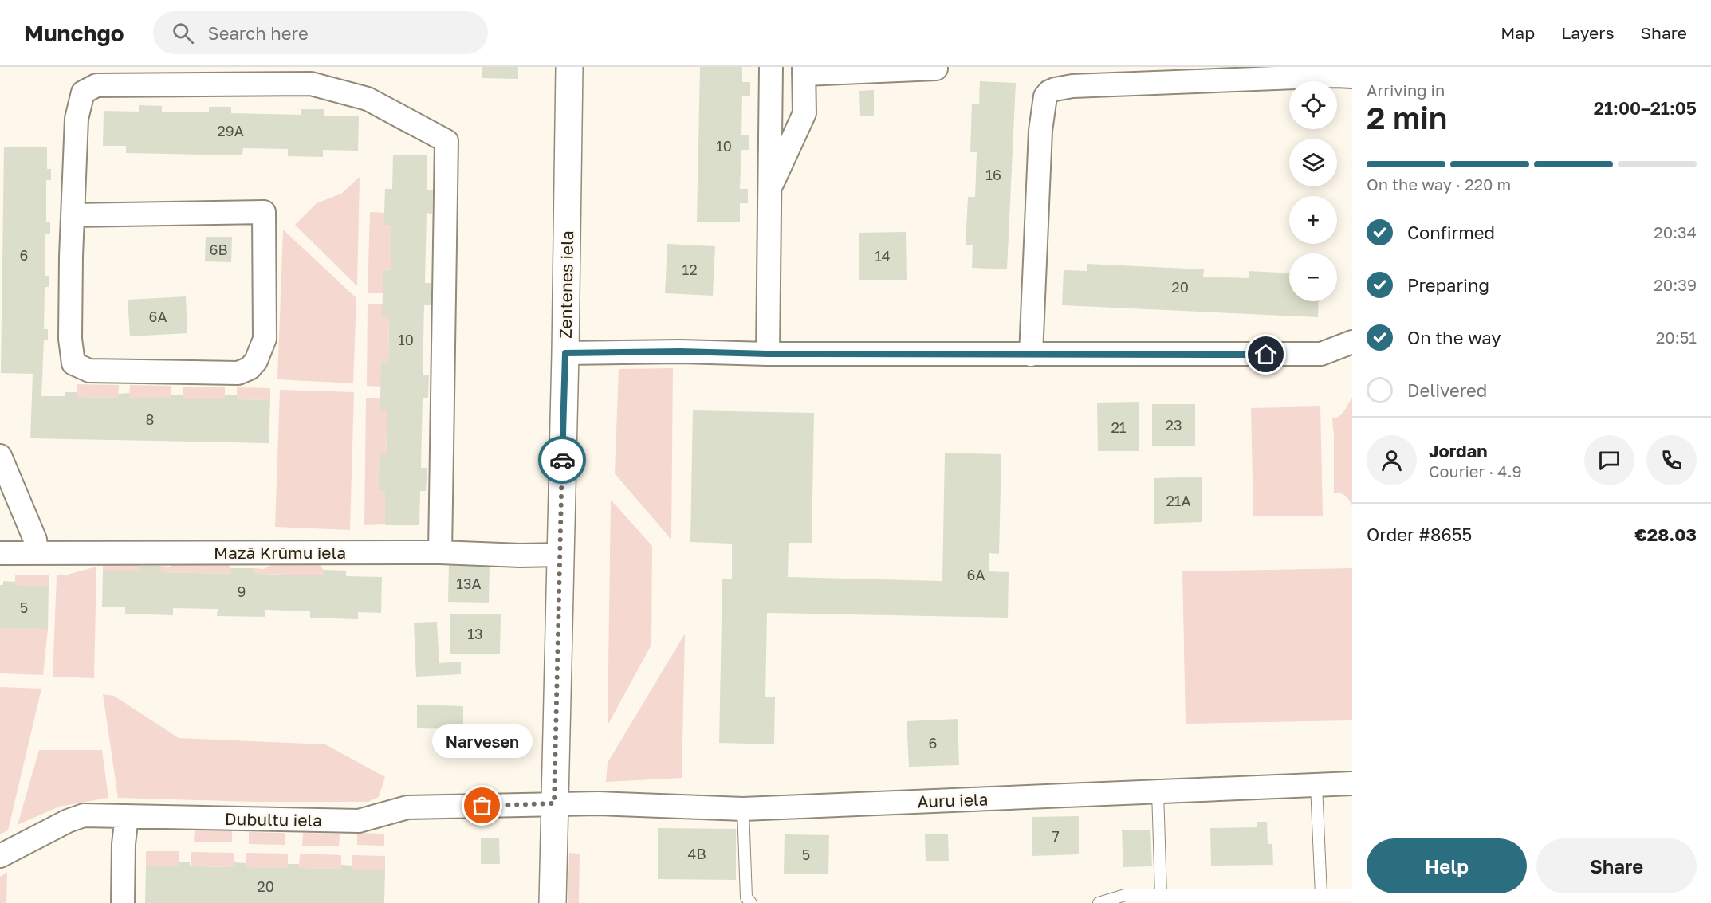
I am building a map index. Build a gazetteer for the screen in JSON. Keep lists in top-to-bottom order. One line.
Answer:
{"streets":{"street":["Zentenes iela","Mazā Krūmu iela","Auru iela","Dubultu iela"]},"crossings":[["Zentenes iela","Mazā Krūmu iela"],["Zentenes iela","Auru iela"],["Zentenes iela","Dubultu iela"],["Auru iela","Dubultu iela"]],"places":["Narvesen"],"house_numbers":["29A","10","16","6B","6","14","12","20","6A","10","8","23","21","21A","6A","13A","9","5","13","6","7","4B","5","20"],"page":{"header":"Munchgo","search":"Search here","nav":["Map","Layers","Share"],"heading":["2 min","Arriving in","21:00–21:05"],"panel":["Jordan","Courier · 4.9","Order #8655","€28.03"],"map_buttons":["+","−"],"bar":"On the way · 220 m","list":[["Confirmed","20:34"],["Preparing","20:39"],["On the way","20:51"],"Delivered"],"bubble":"Narvesen","buttons":["Help","Share"]}}
